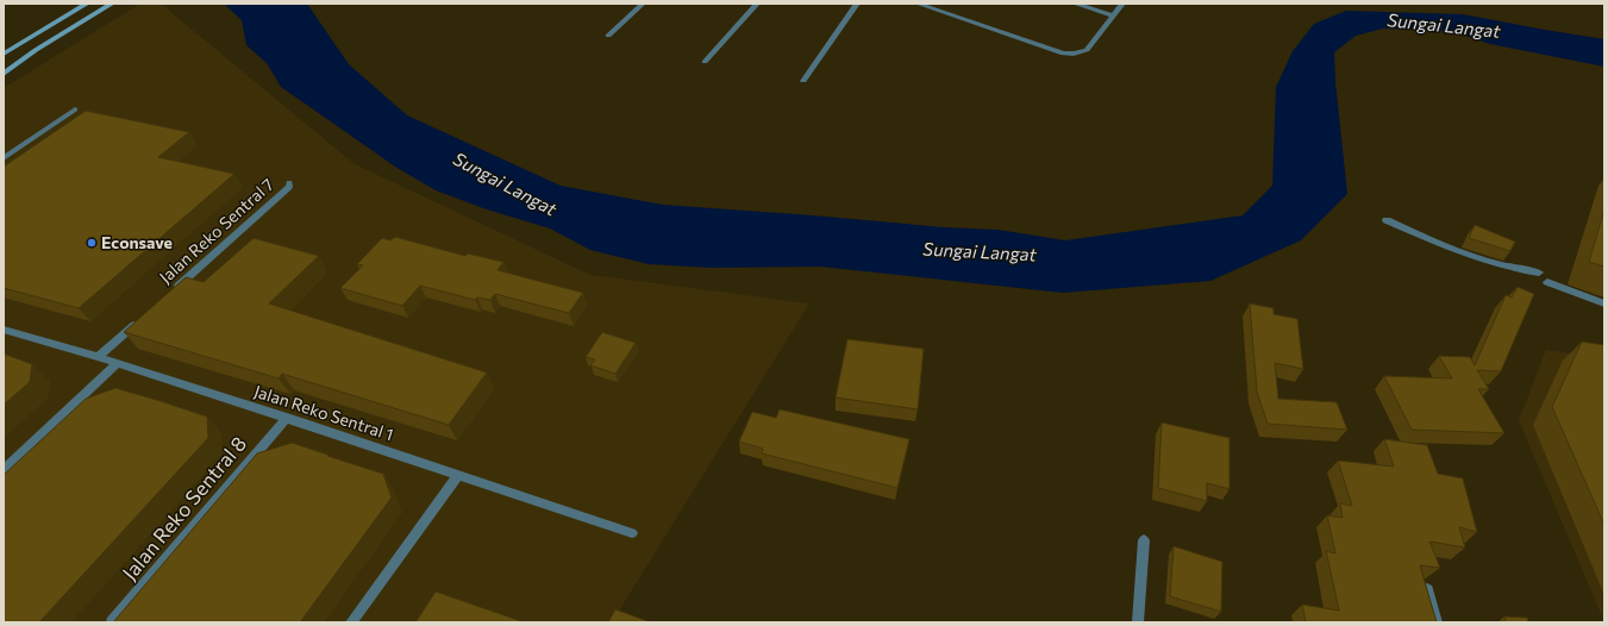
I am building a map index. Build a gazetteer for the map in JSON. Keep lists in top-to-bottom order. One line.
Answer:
{"streets":{"street":["Jalan Reko Sentral 7","Jalan Reko Sentral 1","Jalan Reko Sentral 8"]},"crossings":[["Jalan Reko Sentral 1","Jalan Reko Sentral 8"]],"water":["Sungai Langat"],"places":["Econsave"]}
